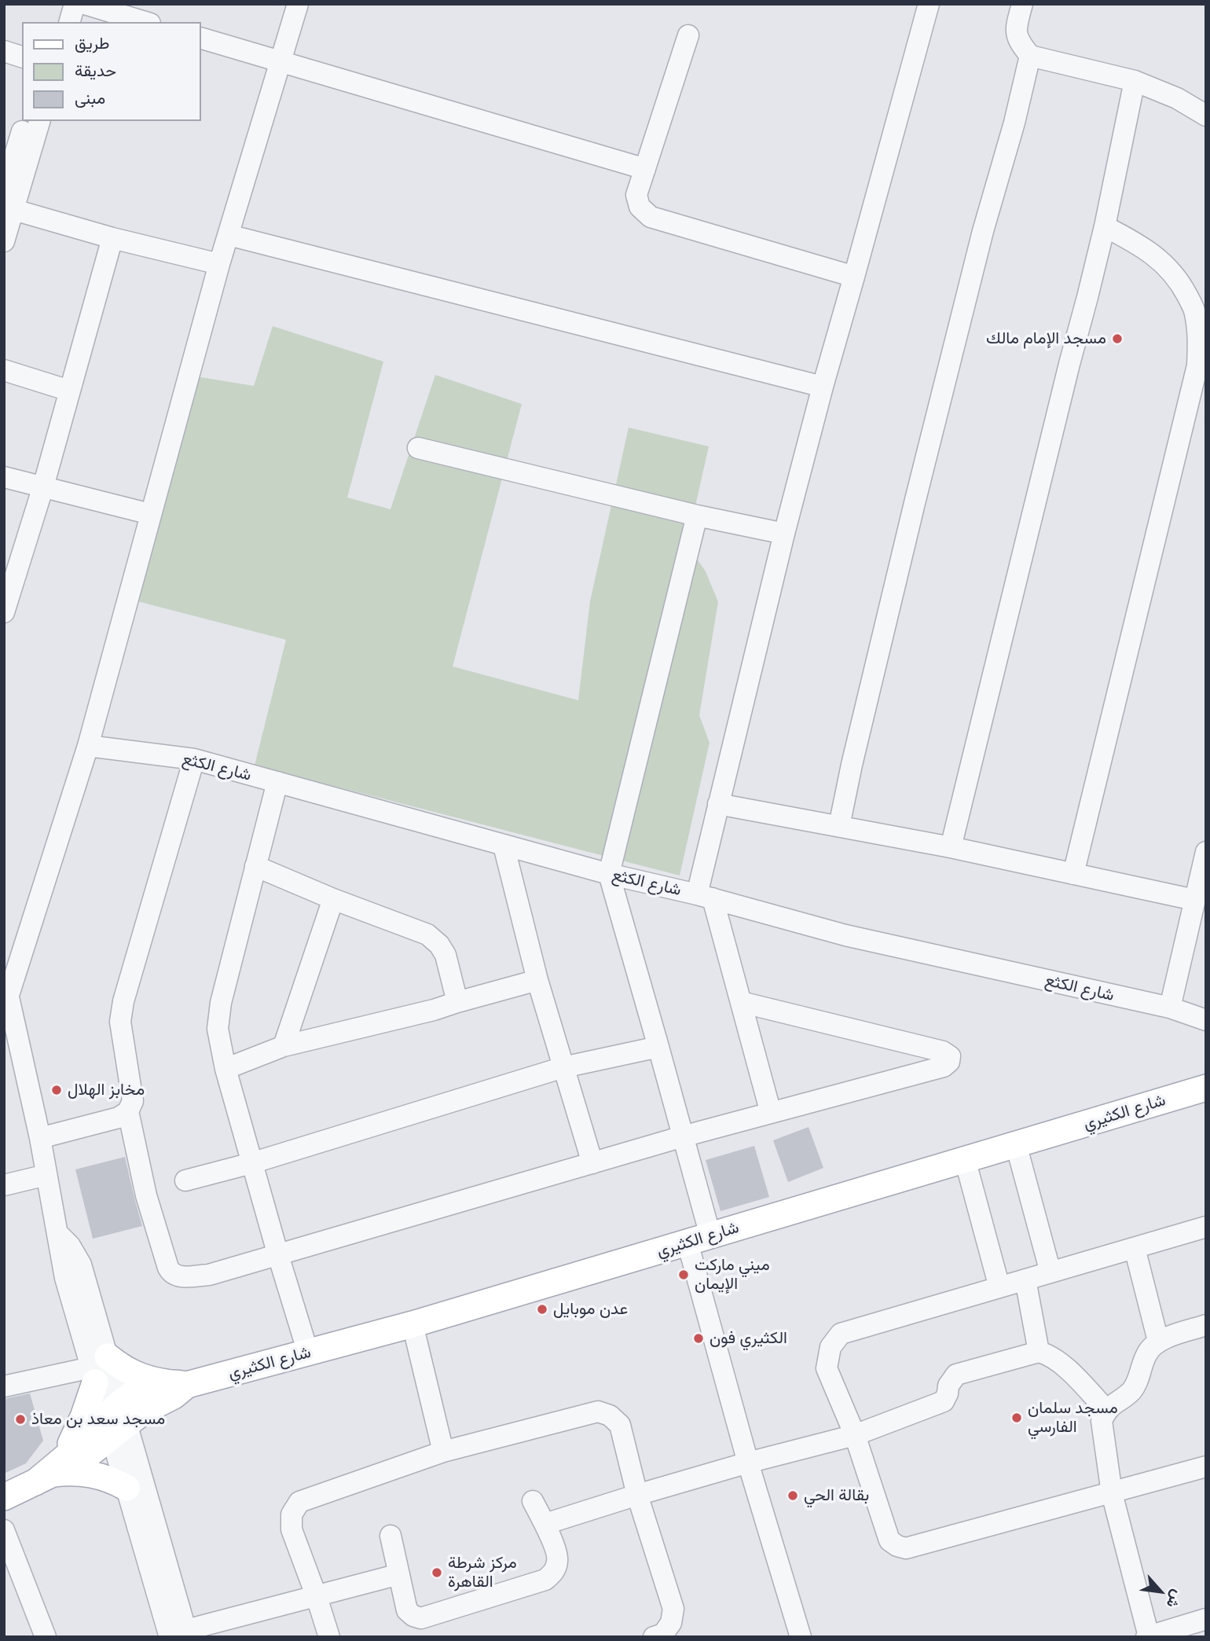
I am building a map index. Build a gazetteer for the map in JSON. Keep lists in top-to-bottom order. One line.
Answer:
{"streets":{"main road":["شارع الكثيري"],"street":["شارع الكثع"]},"places":["مسجد الإمام مالك","مخابز الهلال","ميني ماركت الإيمان","عدن موبايل","الكثيري فون","مسجد سلمان الفارسي","مسجد سعد بن معاذ","بقالة الحي","مركز شرطة القاهرة"],"legend":["طريق","حديقة","مبنى"],"north":"bottom right"}
